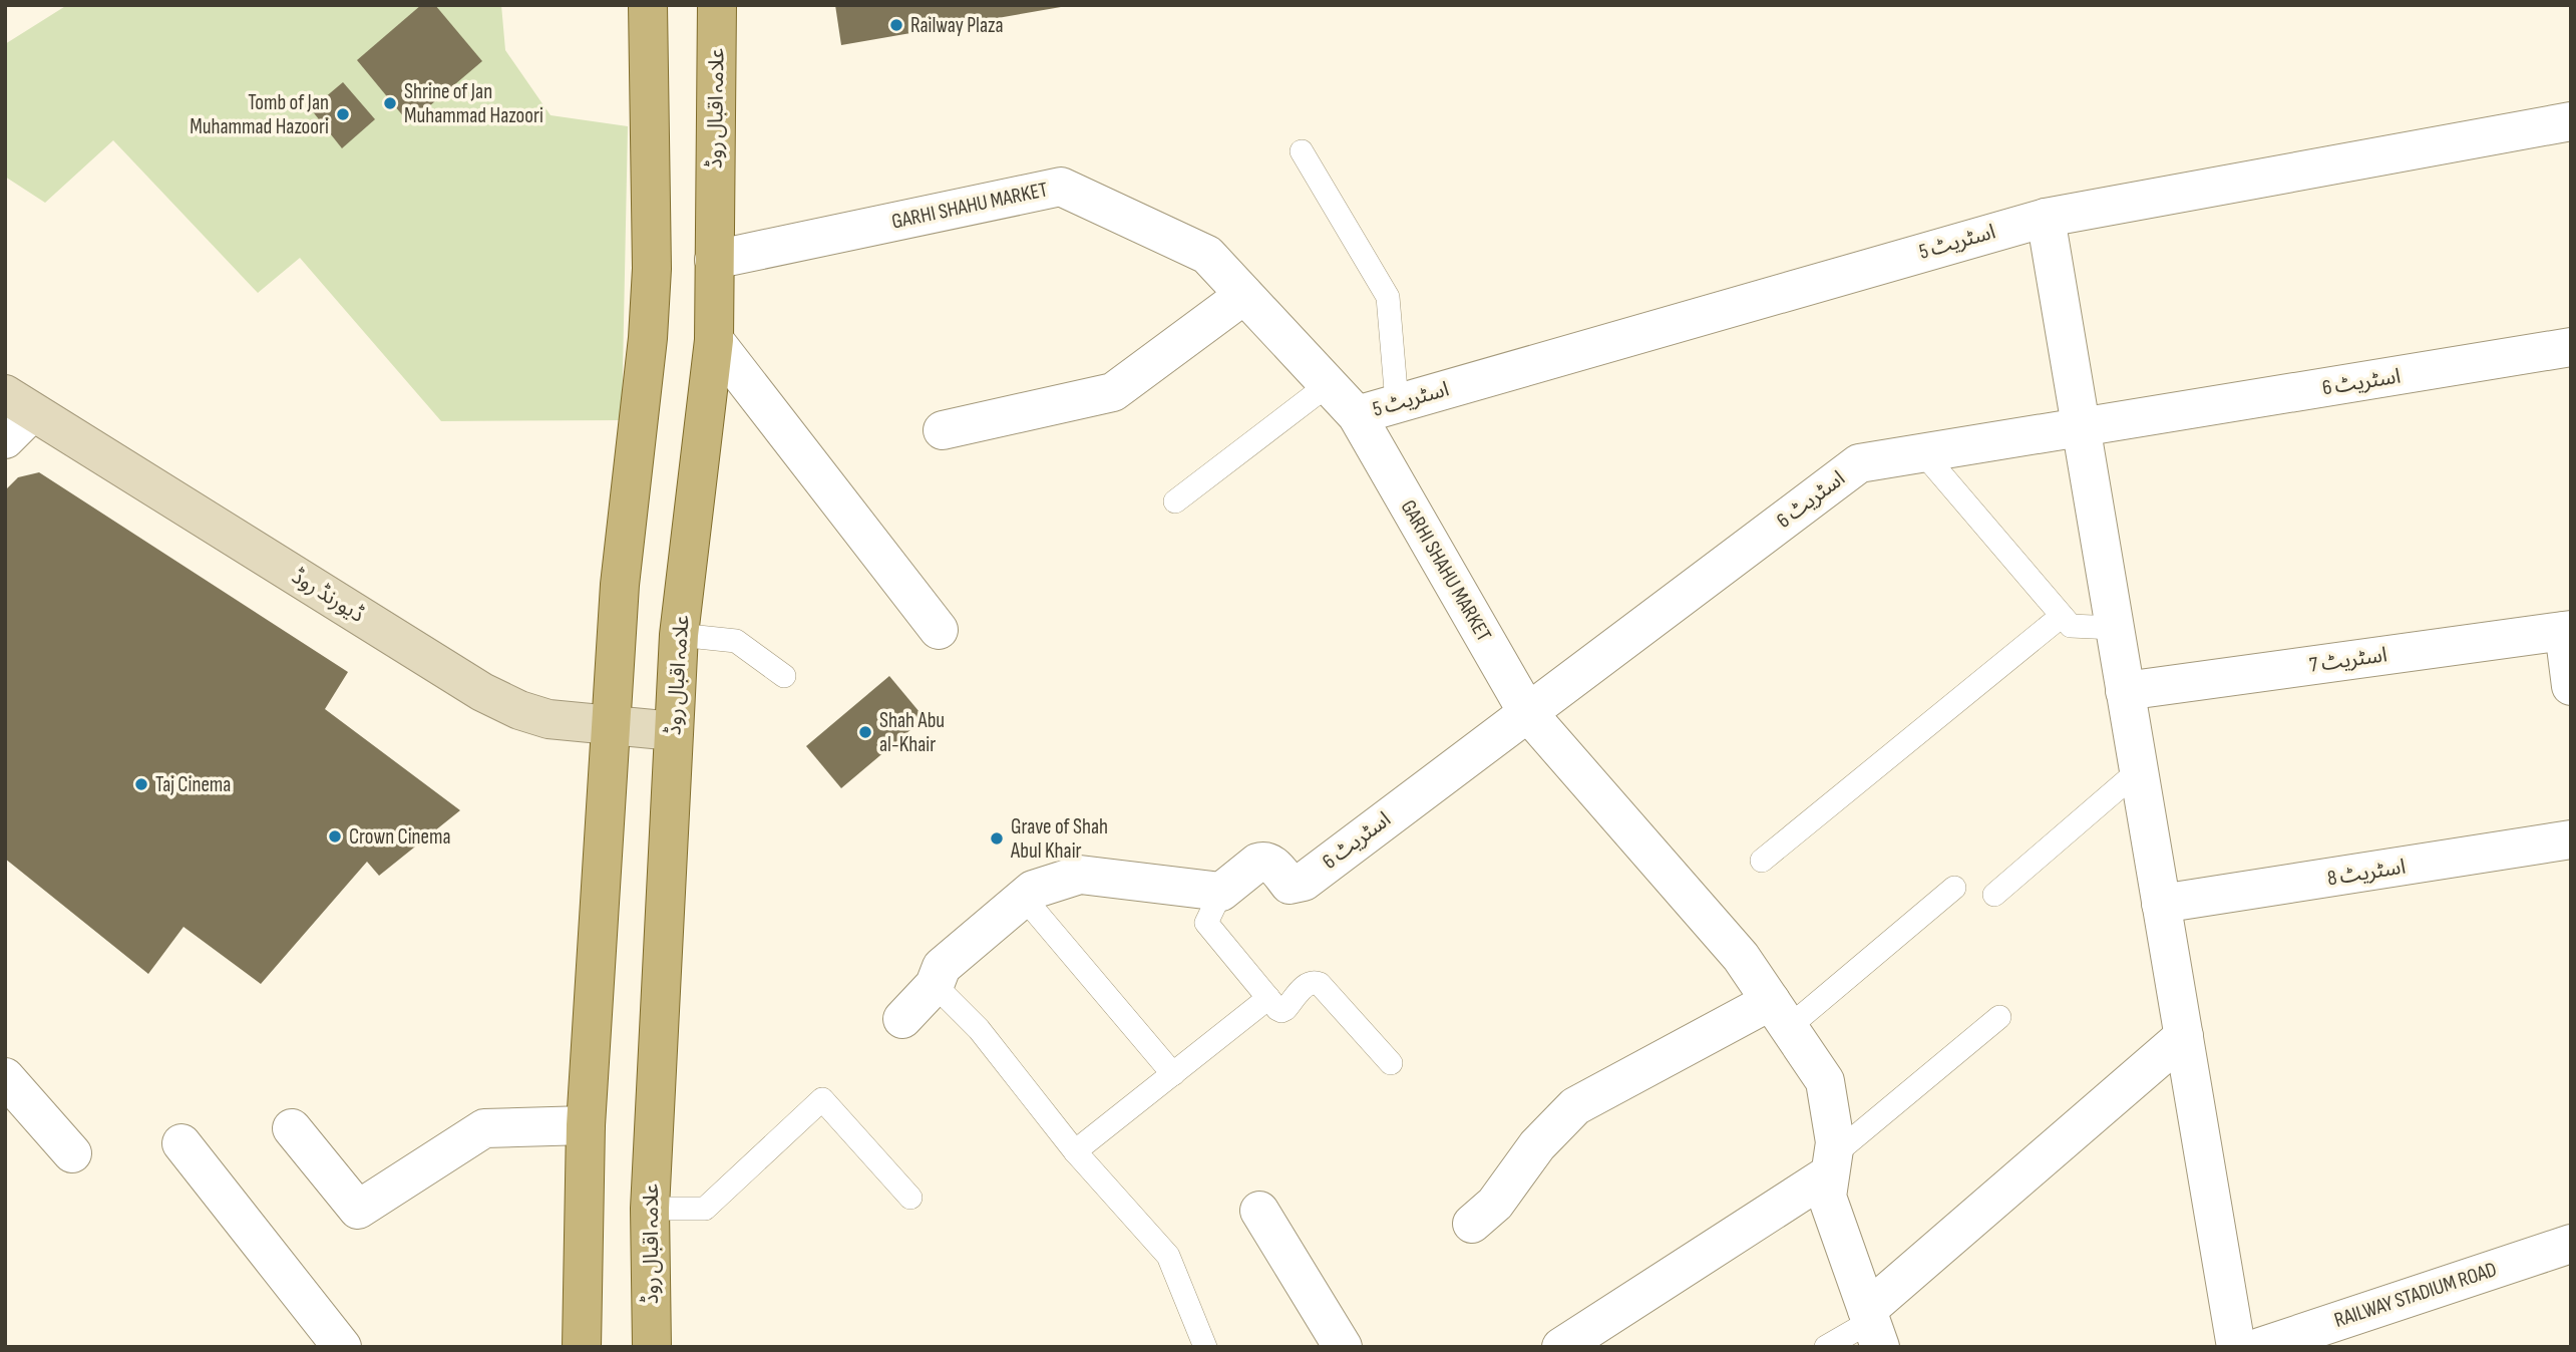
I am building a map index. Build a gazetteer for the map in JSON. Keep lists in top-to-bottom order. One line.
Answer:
{"streets":{"main road":["علامہ اقبال روڈ","ڈیورنڈ روڈ"],"street":["GARHI SHAHU MARKET","اسٹریٹ 5","اسٹریٹ 6","اسٹریٹ 7","اسٹریٹ 8","RAILWAY STADIUM ROAD"]},"crossings":[["علامہ اقبال روڈ","GARHI SHAHU MARKET"],["علامہ اقبال روڈ","ڈیورنڈ روڈ"],["GARHI SHAHU MARKET","اسٹریٹ 5"],["GARHI SHAHU MARKET","اسٹریٹ 6"]],"places":["Railway Plaza","Shrine of Jan Muhammad Hazoori","Tomb of Jan Muhammad Hazoori","Shah Abu al-Khair","Taj Cinema","Crown Cinema","Grave of Shah Abul Khair"]}
